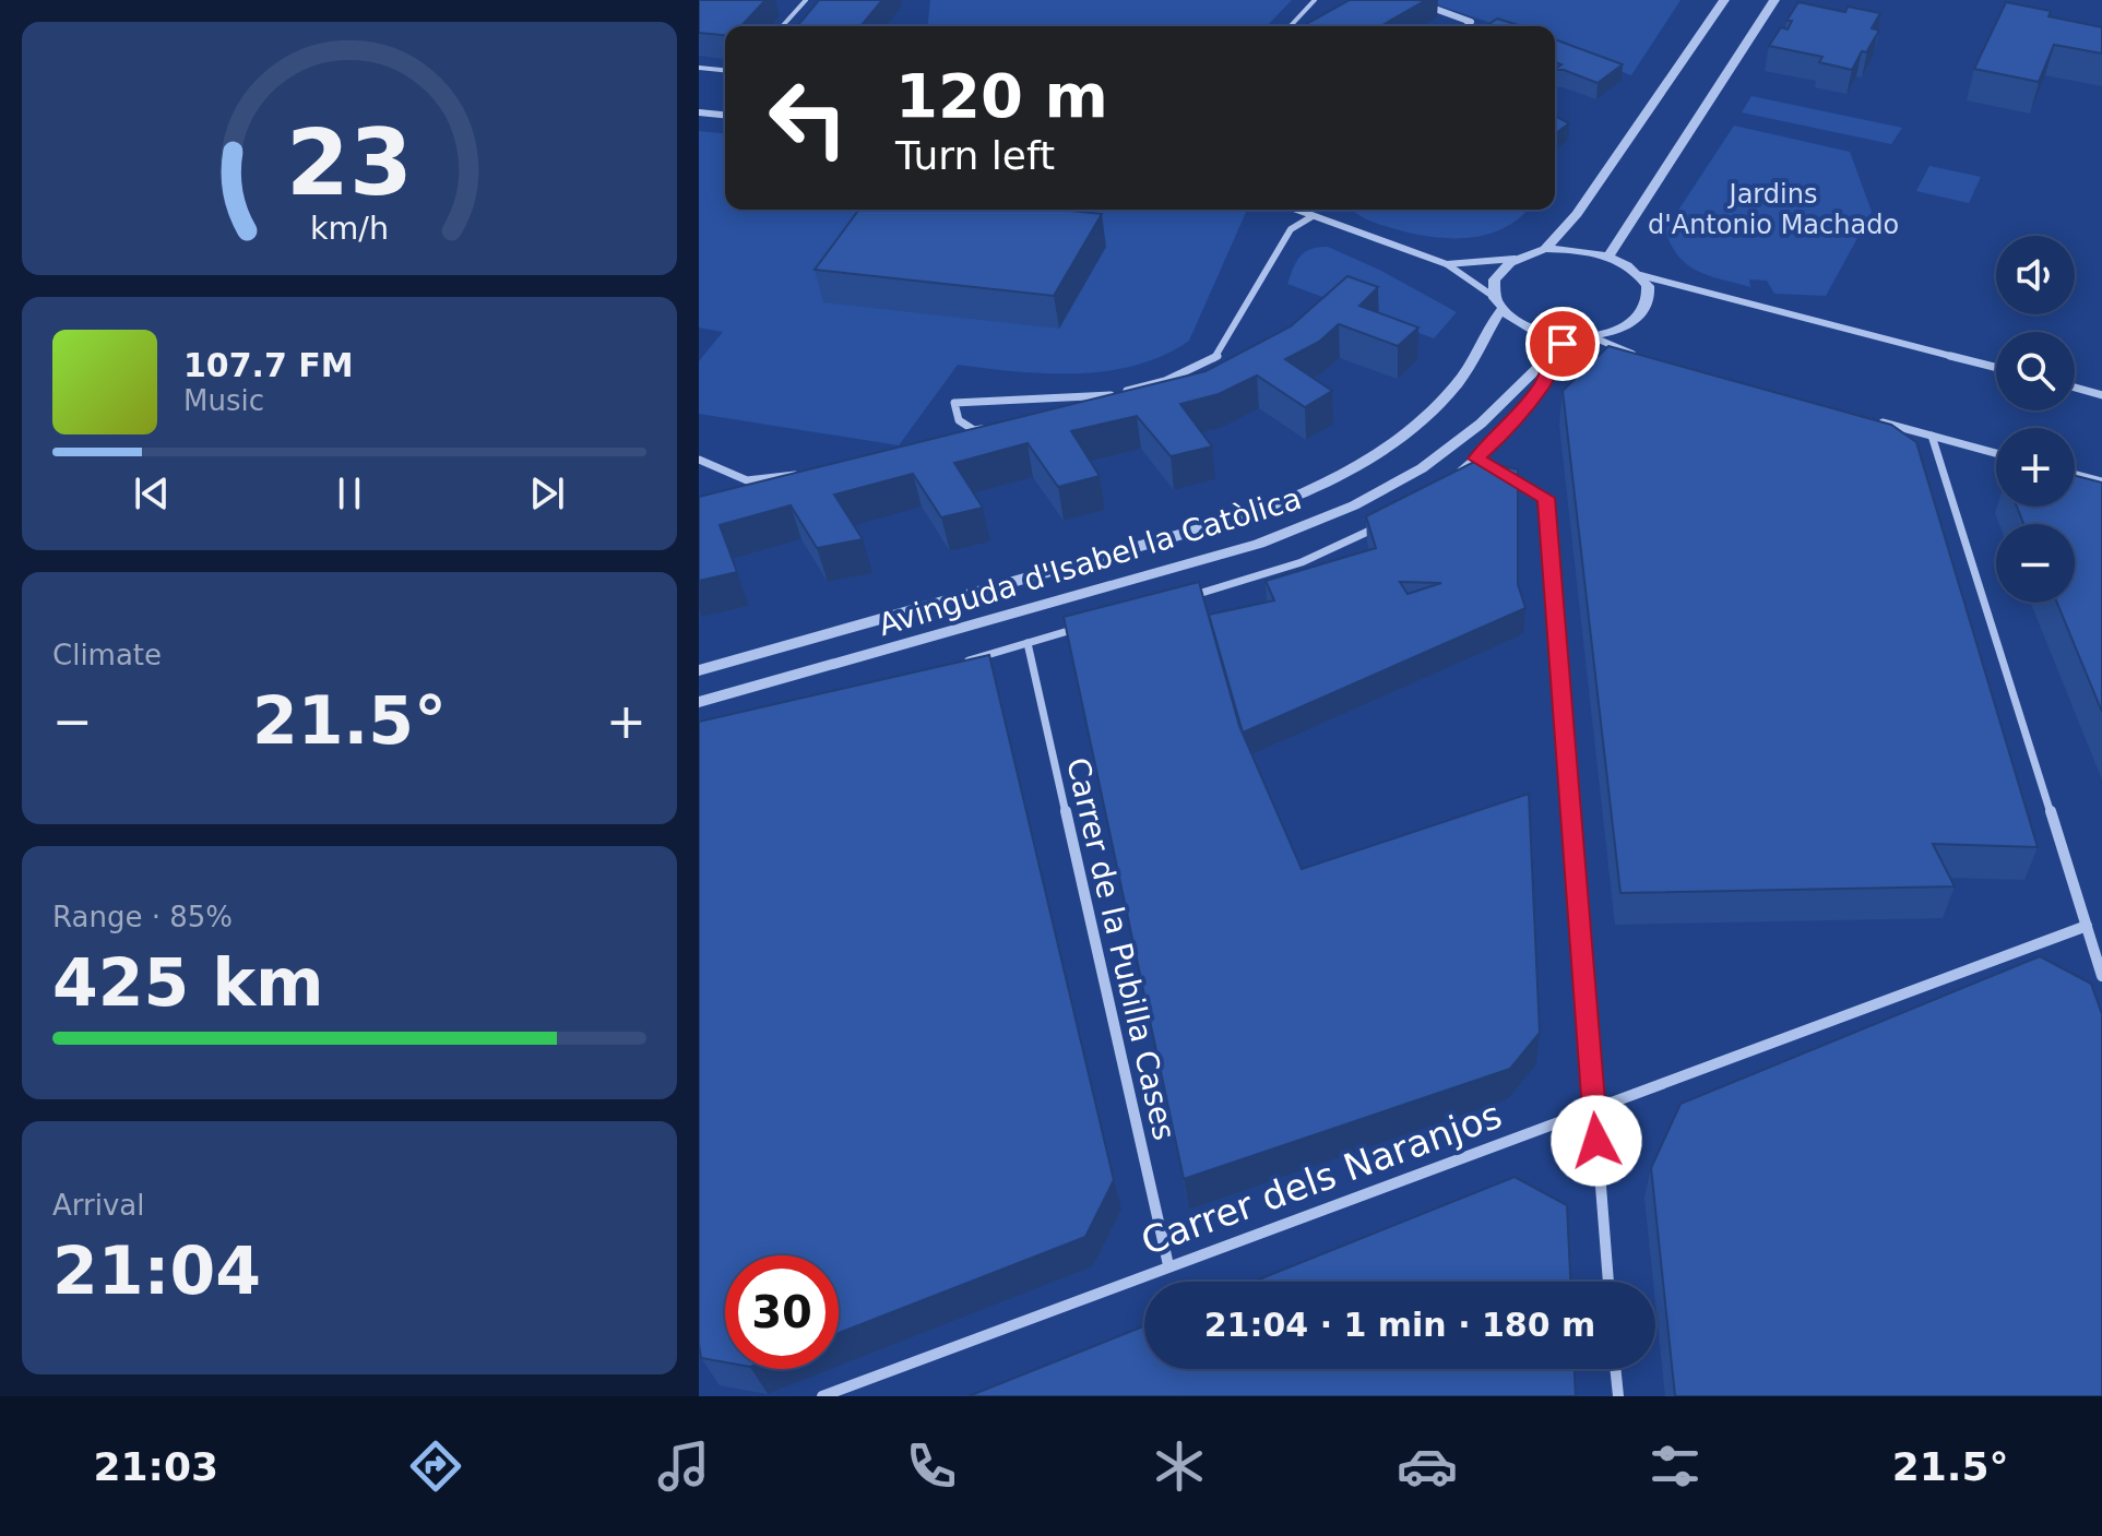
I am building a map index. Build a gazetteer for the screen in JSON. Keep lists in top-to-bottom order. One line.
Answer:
{"streets":{"street":["Avinguda d'Isabel la Catòlica","Carrer de la Pubilla Cases","Carrer dels Naranjos"]},"crossings":[["Avinguda d'Isabel la Catòlica","Carrer de la Pubilla Cases"],["Carrer de la Pubilla Cases","Carrer dels Naranjos"]],"parks":["Jardins d'Antonio Machado"],"page":{"turn":["120 m","Turn left"],"map_buttons":["+","−"],"song":["107.7 FM","Music"],"tile":["Climate",["Range · 85%","425 km"],["Arrival","21:04"]],"heat":["−","21.5°","+"],"limit":"30","trip":"21:04 · 1 min · 180 m","tabs":["21:03","21.5°"],"gauge":["23","km/h"]}}
